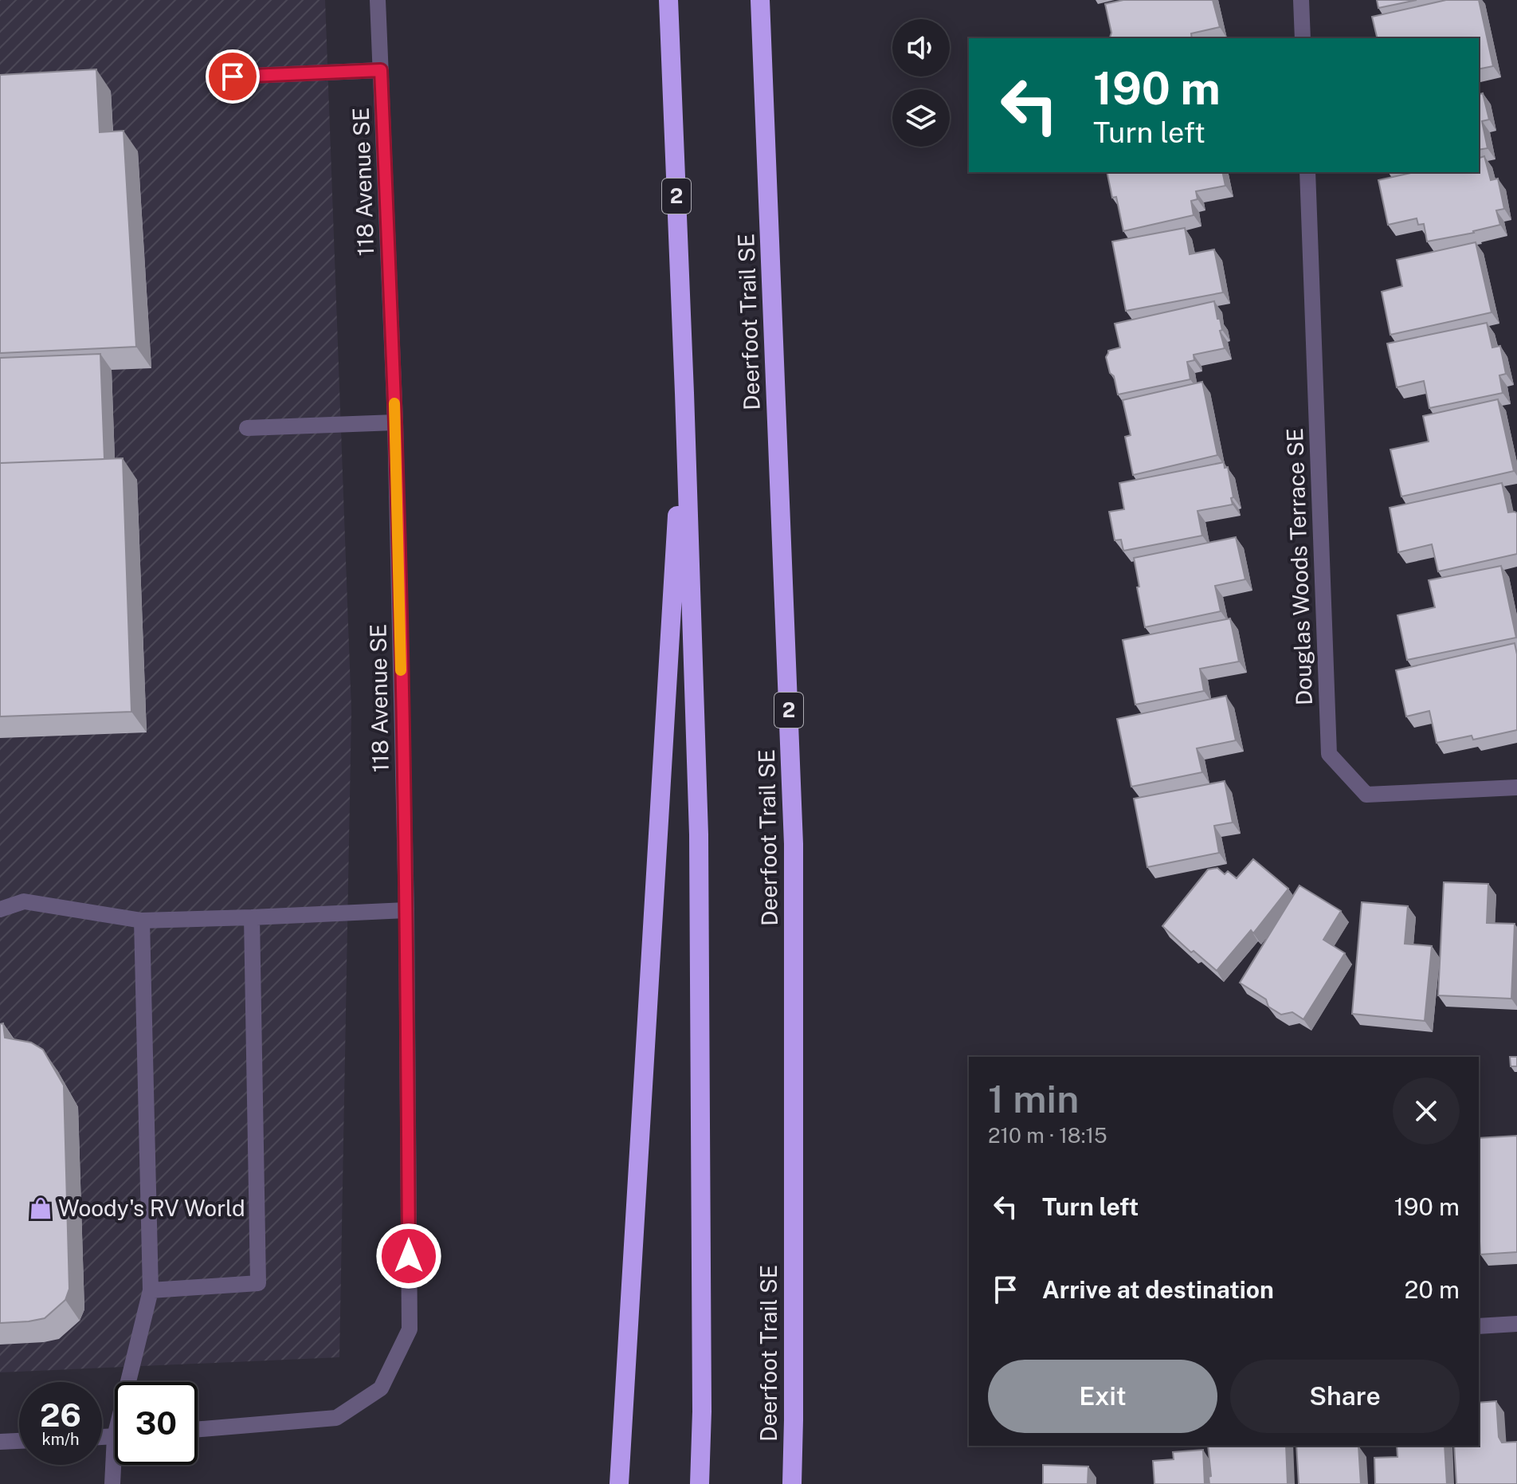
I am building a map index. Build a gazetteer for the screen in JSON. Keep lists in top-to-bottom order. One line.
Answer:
{"streets":{"highway":["2","Deerfoot Trail SE"],"street":["118 Avenue SE","Douglas Woods Terrace SE"]},"places":{"shop":["Woody's RV World"]},"page":{"turn":["190 m","Turn left"],"heading":["1 min","210 m · 18:15"],"list":[{"name":"Turn left","value":"190 m"},{"name":"Arrive at destination","value":"20 m"}],"buttons":["Exit","Share"],"speed":"26 km/h","limit":"30"}}
